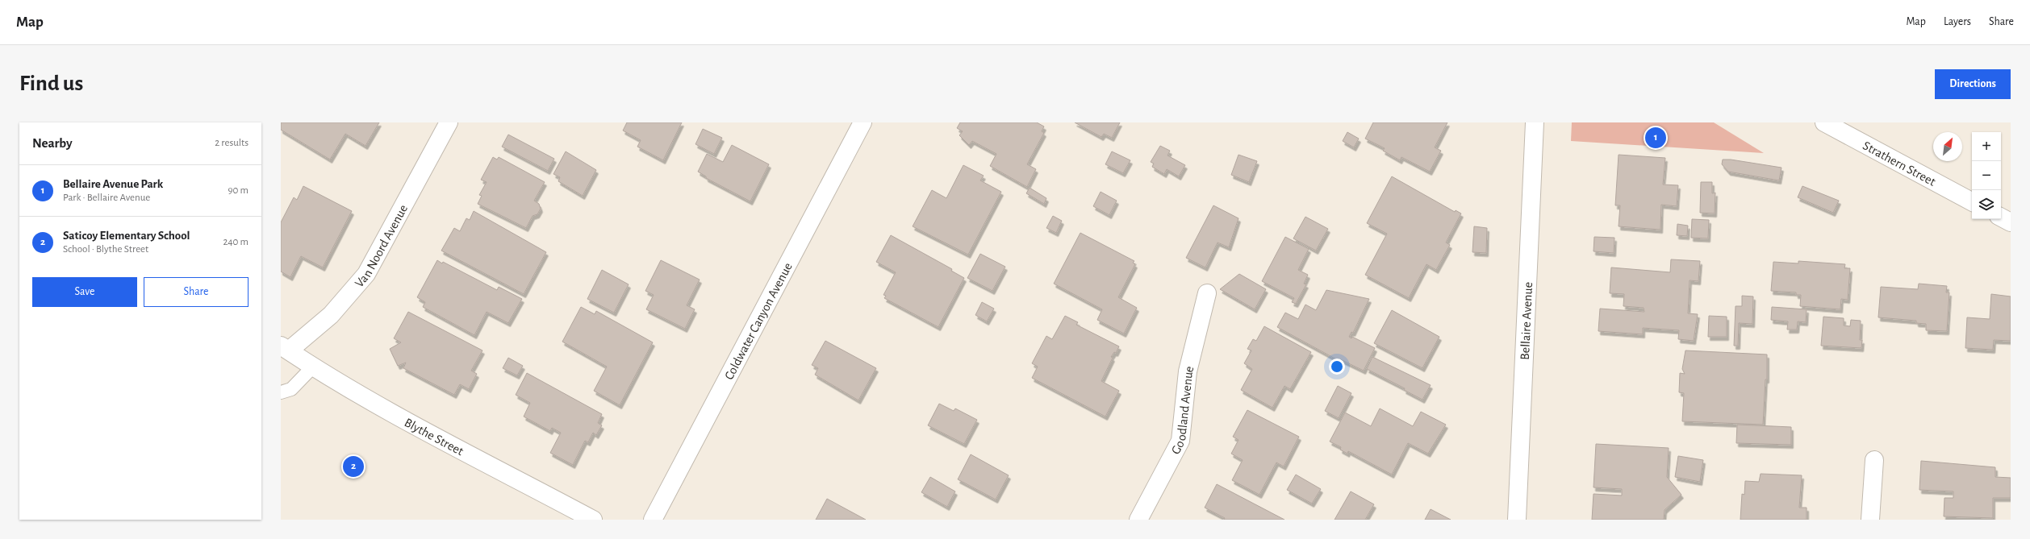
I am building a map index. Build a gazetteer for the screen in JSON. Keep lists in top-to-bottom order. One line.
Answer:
{"streets":{"street":["Strathern Street","Van Noord Avenue","Coldwater Canyon Avenue","Bellaire Avenue","Goodland Avenue","Blythe Street"]},"crossings":[["Van Noord Avenue","Blythe Street"]],"north":"top right","page":{"header":"Map","nav":["Map","Layers","Share"],"buttons":["Directions",["Save","Share"]],"title":"Find us","heading":["Nearby","2 results"],"pins":["1","2"],"map_buttons":["+","−"],"list":[{"mark":"1","name":"Bellaire Avenue Park","note":"Park · Bellaire Avenue","value":"90 m"},{"mark":"2","name":"Saticoy Elementary School","note":"School · Blythe Street","value":"240 m"}]}}
